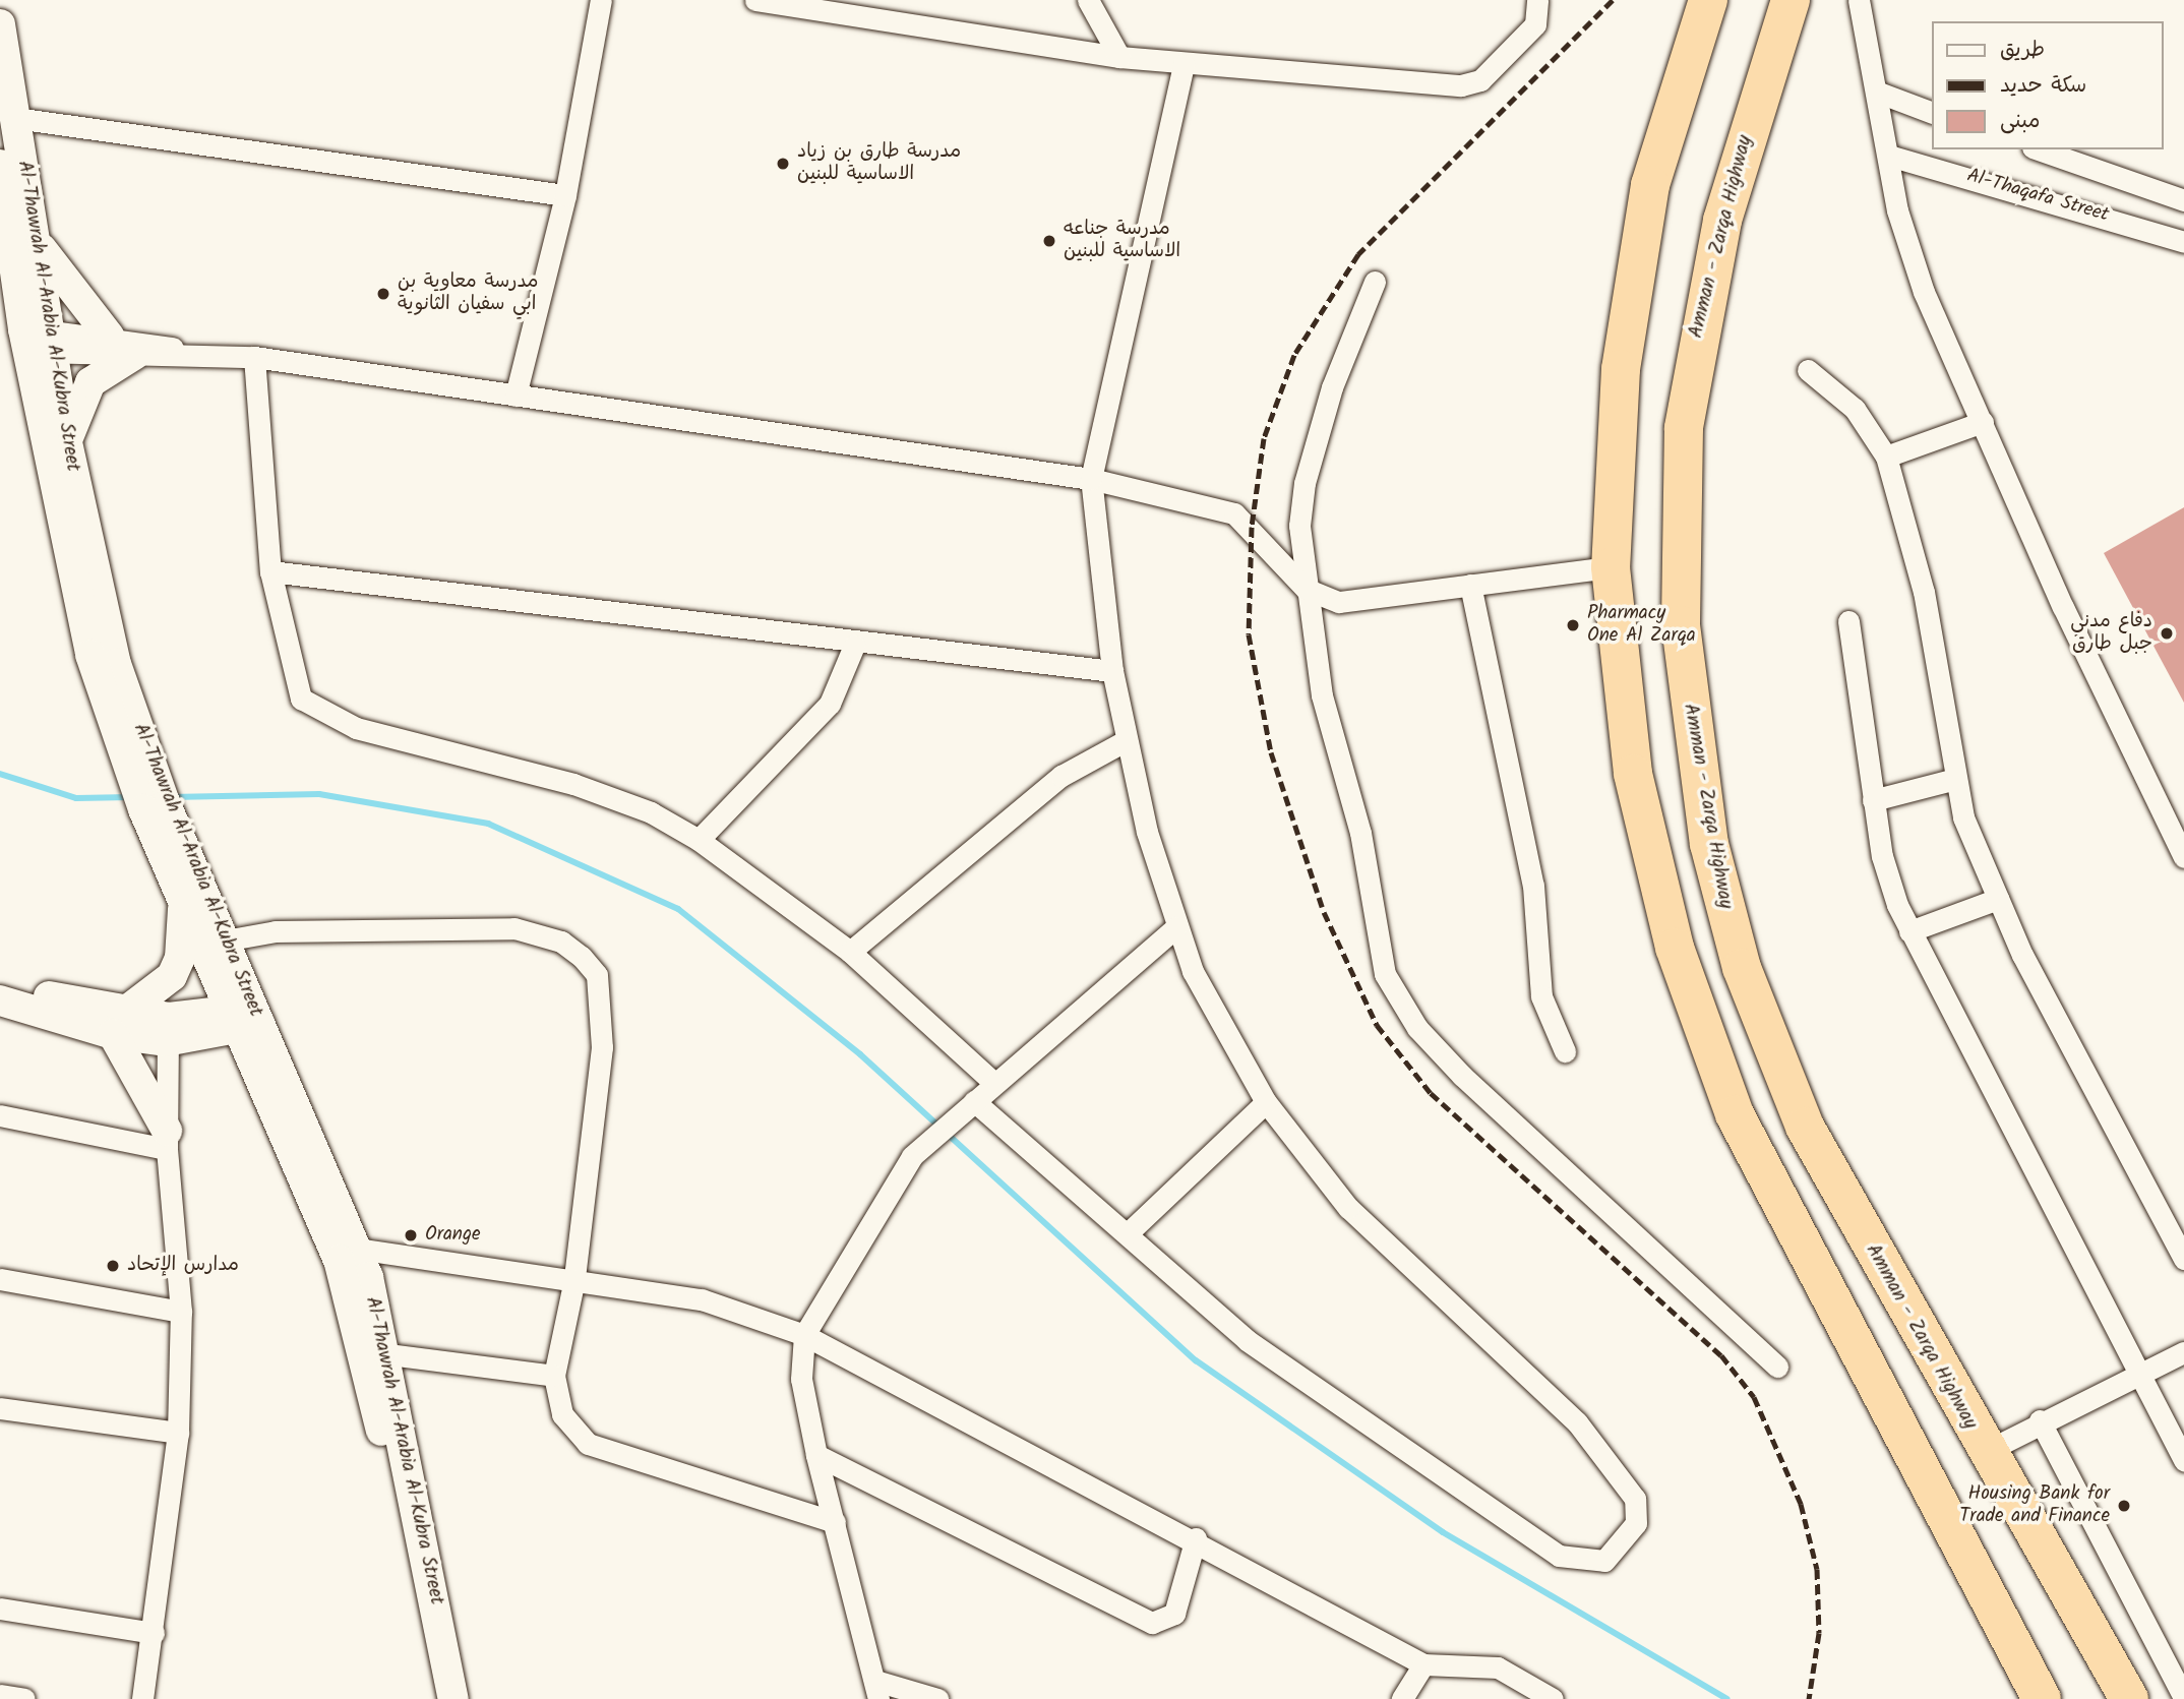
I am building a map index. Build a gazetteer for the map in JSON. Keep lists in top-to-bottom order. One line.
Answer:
{"streets":{"highway":["Amman - Zarqa Highway"],"main road":["Al-Thawrah Al-Arabia Al-Kubra Street"],"street":["Al-Thaqafa Street"]},"places":["مدرسة طارق بن زياد الاساسية للبنين","مدرسة جناعه الاساسية للبنين","مدرسة معاوية بن ابي سفيان الثانوية","Pharmacy One Al Zarqa","دفاع مدني جبل طارق","Orange","مدارس الإتحاد","Housing Bank for Trade and Finance"],"legend":["طريق","سكة حديد","مبنى"]}
